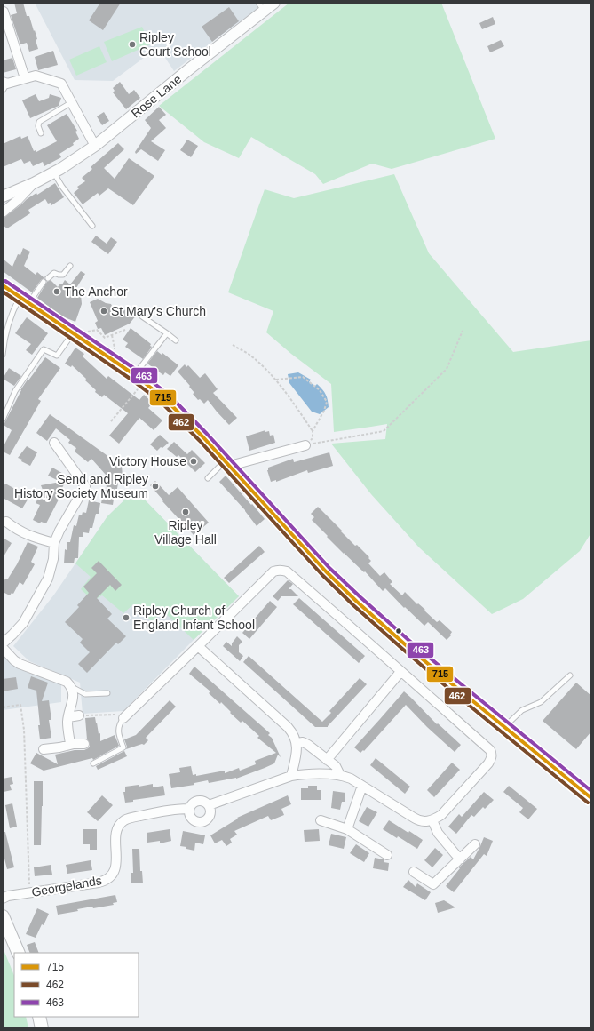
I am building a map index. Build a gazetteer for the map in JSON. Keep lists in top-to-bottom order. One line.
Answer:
{"streets":{"street":["Rose Lane","Georgelands"]},"places":["Ripley Court School","The Anchor","St Mary's Church","Victory House","Send and Ripley History Society Museum","Ripley Village Hall","Ripley Church of England Infant School"],"lines":["transit line 463","transit line 715","transit line 462"],"legend":["715","462","463"]}
